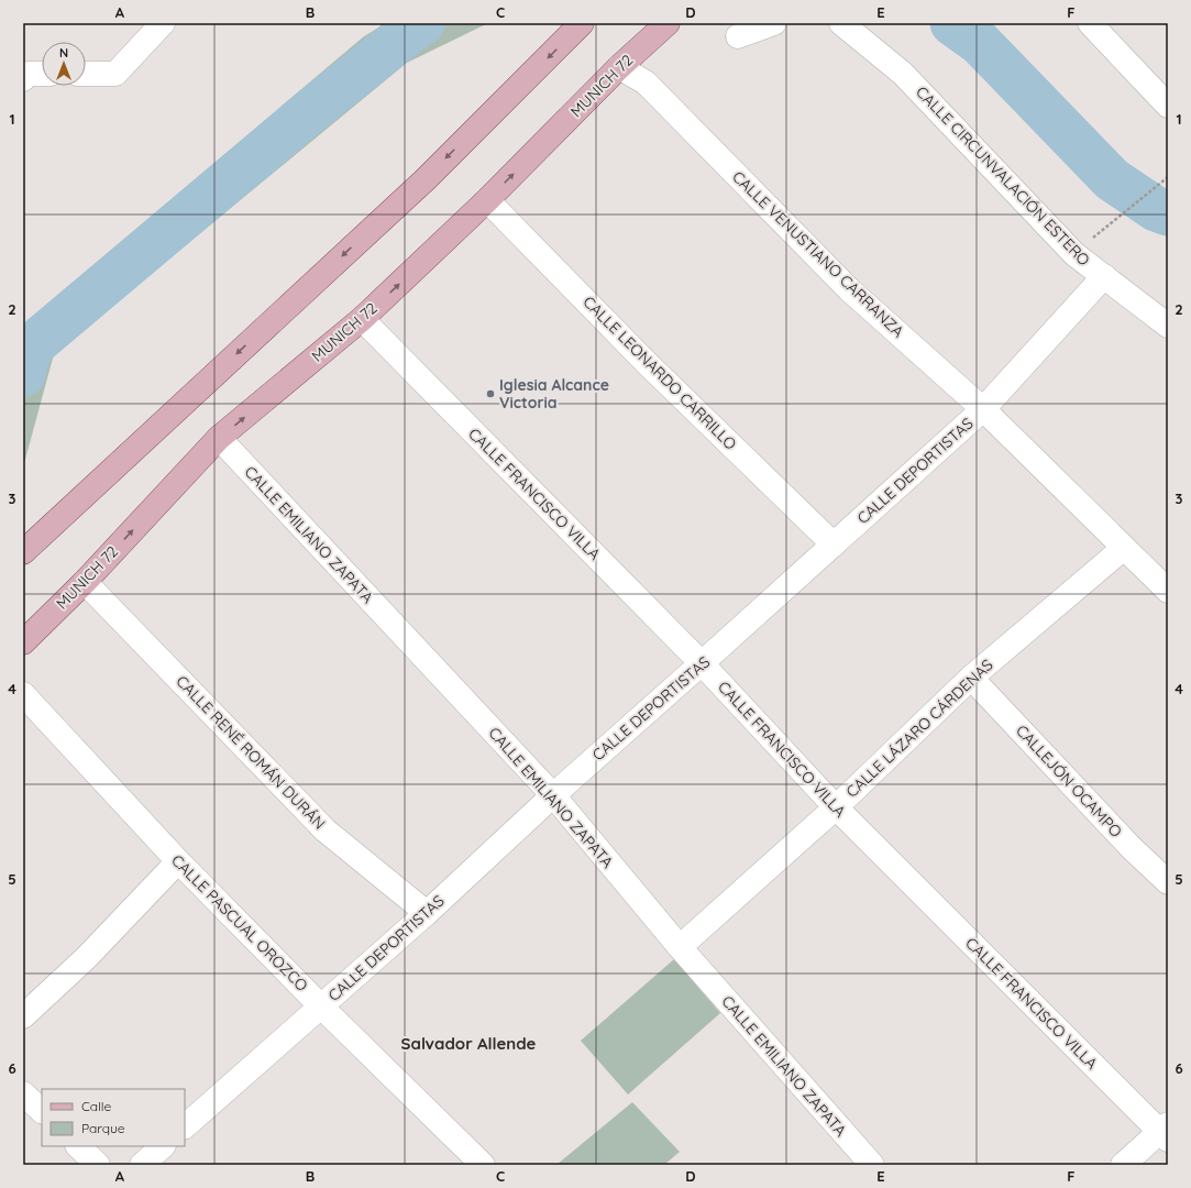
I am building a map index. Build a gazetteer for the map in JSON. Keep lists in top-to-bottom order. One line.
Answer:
{"streets":{"main road":["MUNICH 72"],"street":["CALLE CIRCUNVALACIÓN ESTERO","CALLE VENUSTIANO CARRANZA","CALLE LEONARDO CARRILLO","CALLE DEPORTISTAS","CALLE FRANCISCO VILLA","CALLE EMILIANO ZAPATA","CALLE LÁZARO CÁRDENAS","CALLE RENÉ ROMÁN DURÁN","CALLEJÓN OCAMPO","CALLE PASCUAL OROZCO"]},"crossings":[["MUNICH 72","CALLE VENUSTIANO CARRANZA"],["MUNICH 72","CALLE LEONARDO CARRILLO"],["MUNICH 72","CALLE FRANCISCO VILLA"],["MUNICH 72","CALLE EMILIANO ZAPATA"],["MUNICH 72","CALLE RENÉ ROMÁN DURÁN"],["CALLE CIRCUNVALACIÓN ESTERO","CALLE DEPORTISTAS"],["CALLE VENUSTIANO CARRANZA","CALLE DEPORTISTAS"],["CALLE VENUSTIANO CARRANZA","CALLE LÁZARO CÁRDENAS"],["CALLE LEONARDO CARRILLO","CALLE DEPORTISTAS"],["CALLE DEPORTISTAS","CALLE FRANCISCO VILLA"],["CALLE DEPORTISTAS","CALLE EMILIANO ZAPATA"],["CALLE DEPORTISTAS","CALLE RENÉ ROMÁN DURÁN"],["CALLE DEPORTISTAS","CALLE PASCUAL OROZCO"],["CALLE FRANCISCO VILLA","CALLE LÁZARO CÁRDENAS"],["CALLE EMILIANO ZAPATA","CALLE LÁZARO CÁRDENAS"],["CALLE LÁZARO CÁRDENAS","CALLEJÓN OCAMPO"]],"districts":["Salvador Allende"],"places":["Iglesia Alcance Victoria"],"legend":["Calle","Parque"],"north":"top","grid":{"columns":["A","B","C","D","E","F"],"rows":["1","2","3","4","5","6"]}}
